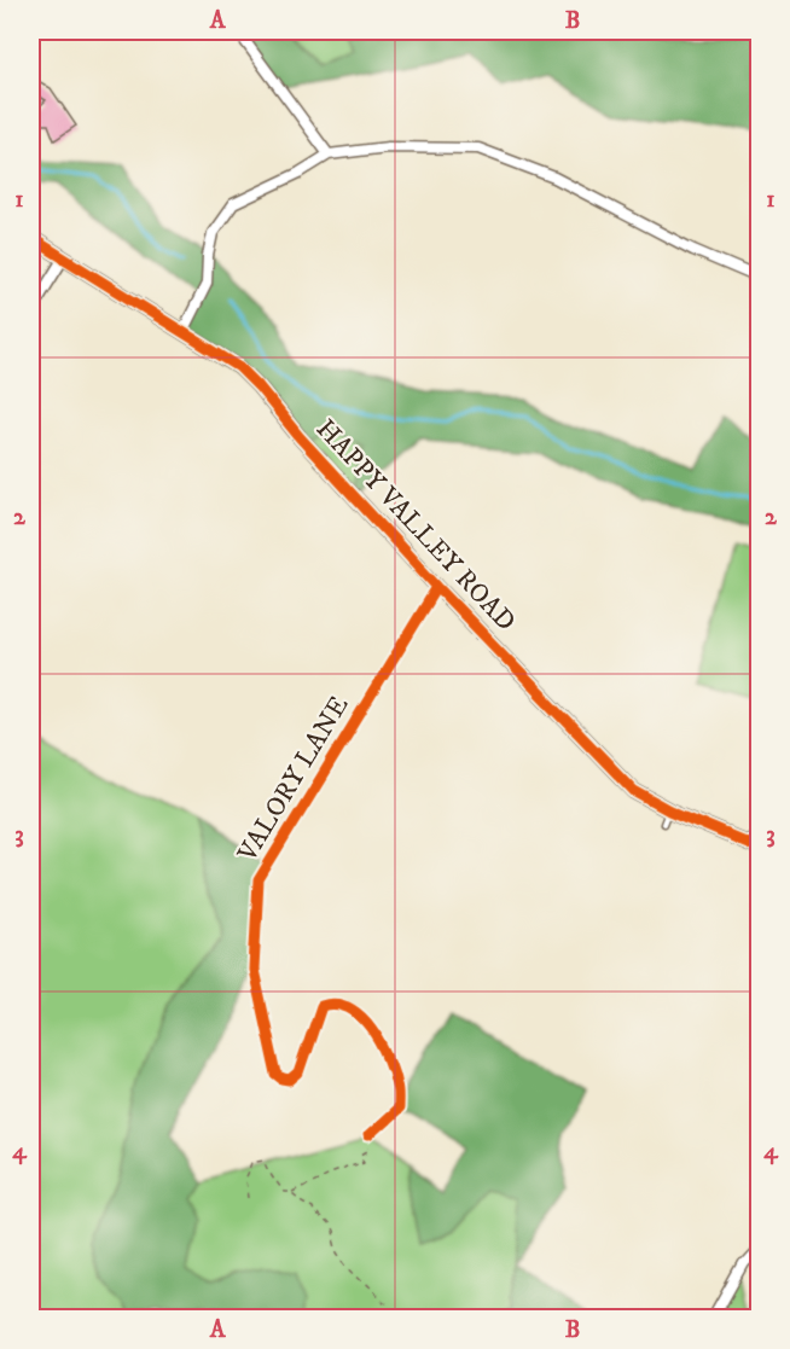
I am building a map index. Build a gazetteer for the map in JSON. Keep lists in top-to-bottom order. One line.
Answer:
{"streets":{"street":["HAPPY VALLEY ROAD","VALORY LANE"]},"crossings":[["HAPPY VALLEY ROAD","VALORY LANE"]],"grid":{"columns":["A","B"],"rows":["1","2","3","4"]}}
